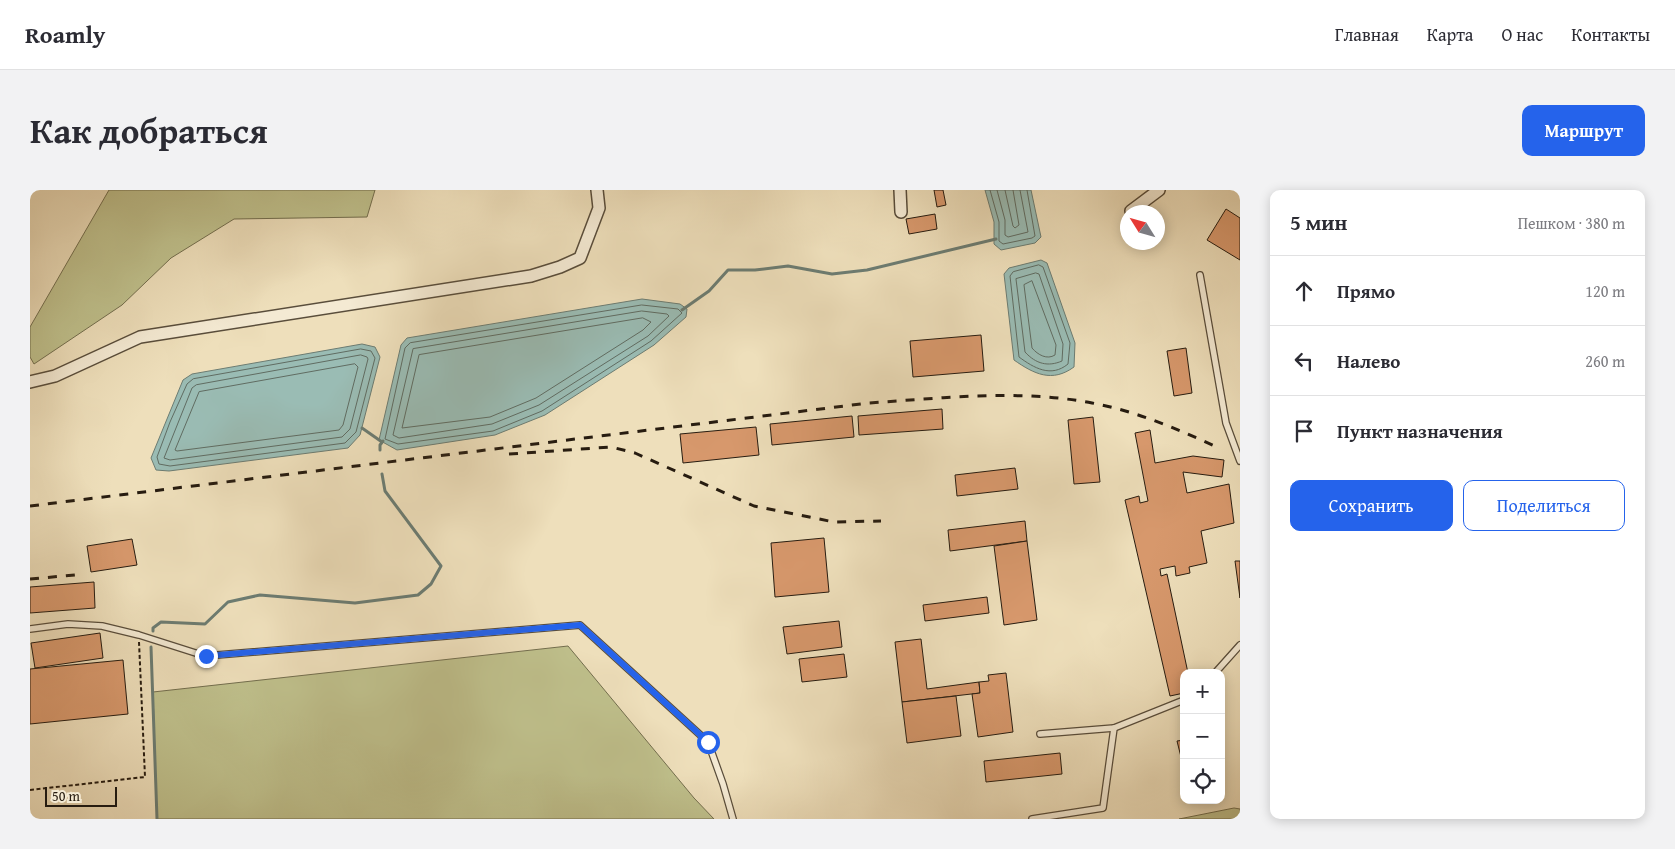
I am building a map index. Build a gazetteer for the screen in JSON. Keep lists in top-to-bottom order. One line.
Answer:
{"scale_bar":"50 m","north":"top left","page":{"header":"Roamly","nav":["Главная","Карта","О нас","Контакты"],"title":"Как добраться","buttons":["Маршрут",["Сохранить","Поделиться"]],"heading":["5 мин","Пешком · 380 m"],"list":[["Прямо","120 m"],["Налево","260 m"],"Пункт назначения"],"map_buttons":["+","−"],"scale":"50 m"}}
